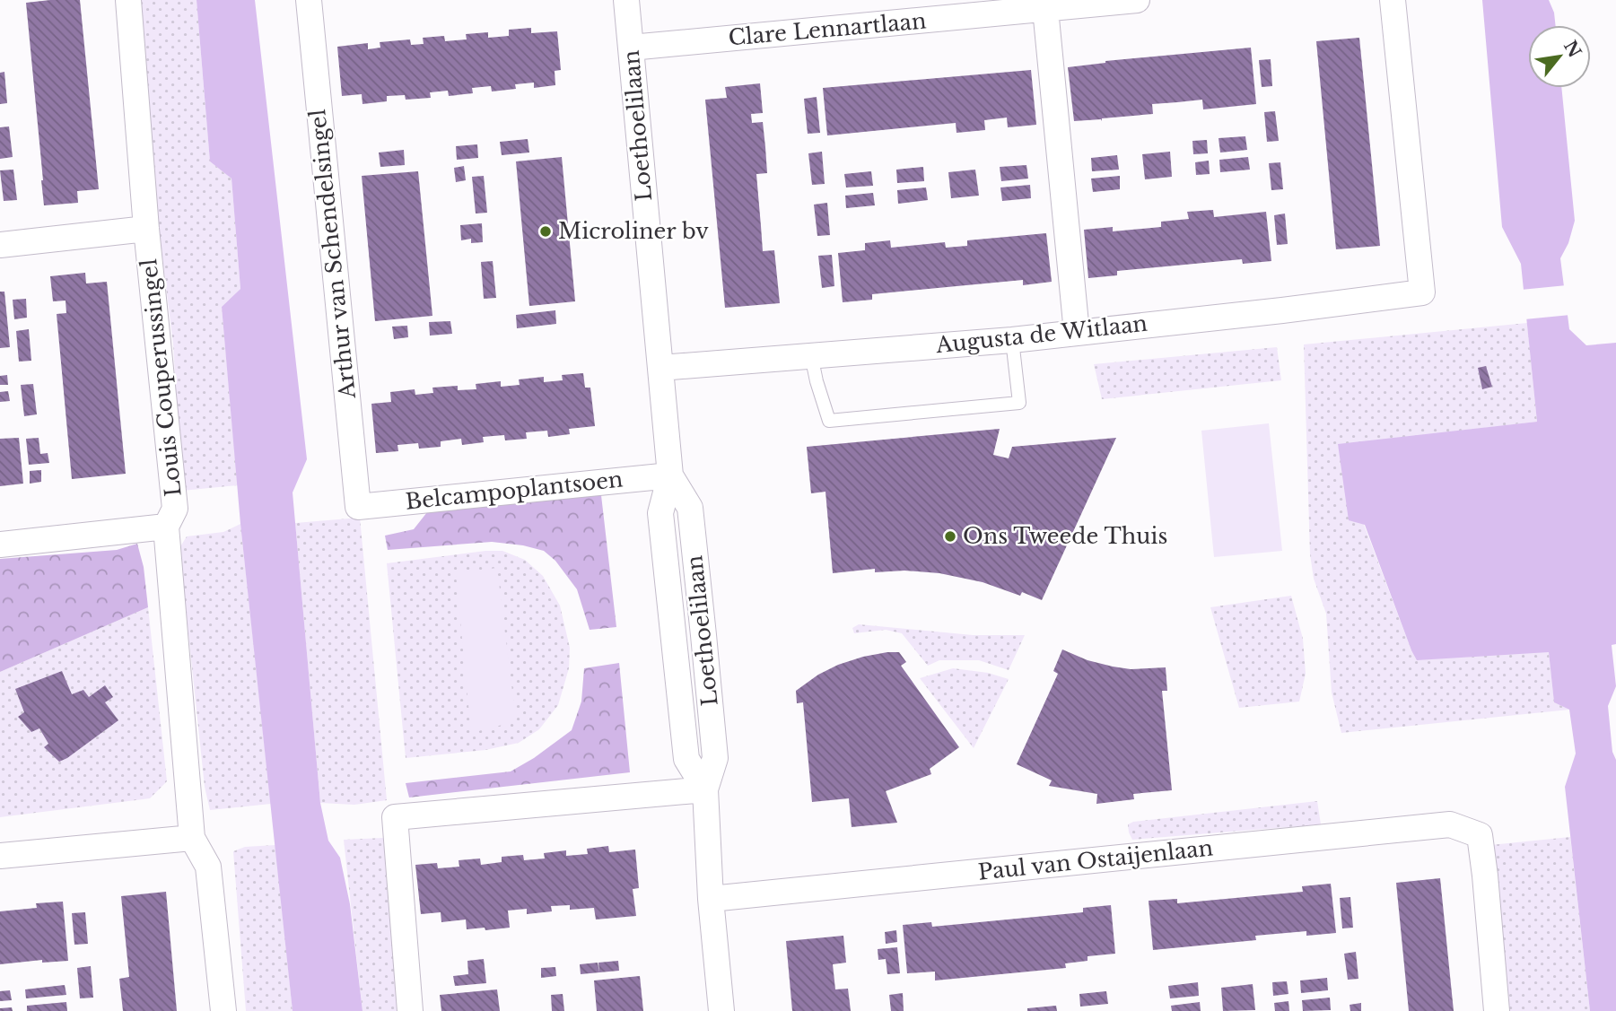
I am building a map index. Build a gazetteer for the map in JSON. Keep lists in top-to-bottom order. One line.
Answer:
{"streets":{"street":["Clare Lennartlaan","Loethoelilaan","Arthur van Schendelsingel","Augusta de Witlaan","Louis Couperussingel","Belcampoplantsoen","Paul van Ostaijenlaan"]},"crossings":[["Clare Lennartlaan","Loethoelilaan"],["Loethoelilaan","Augusta de Witlaan"],["Loethoelilaan","Belcampoplantsoen"],["Loethoelilaan","Paul van Ostaijenlaan"],["Arthur van Schendelsingel","Belcampoplantsoen"]],"places":["Microliner bv","Ons Tweede Thuis"],"north":"top right"}
